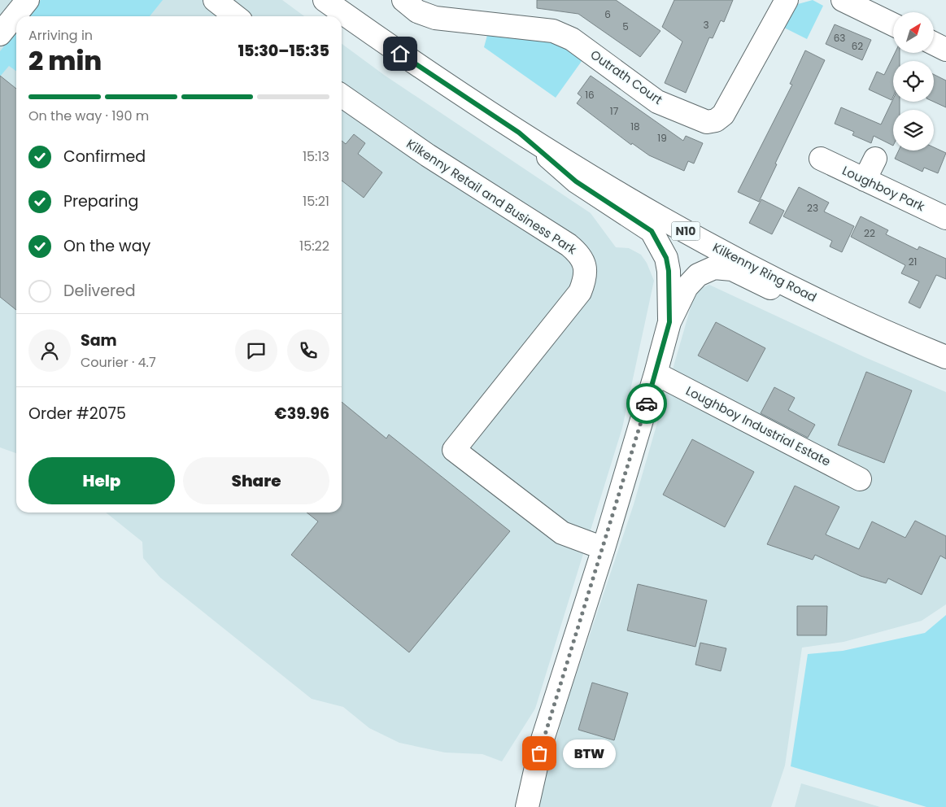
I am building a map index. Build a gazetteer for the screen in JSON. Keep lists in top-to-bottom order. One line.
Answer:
{"streets":{"main road":["Outrath Court","Loughboy Park","Kilkenny Retail and Business Park","N10","Kilkenny Ring Road","Loughboy Industrial Estate"]},"places":["BTW"],"house_numbers":["6","3","5","63","62","16","17","18","19","23","22","21"],"north":"top right","page":{"heading":["2 min","Arriving in","15:30–15:35"],"panel":["Sam","Courier · 4.7","Order #2075","€39.96"],"bar":"On the way · 190 m","list":[["Confirmed","15:13"],["Preparing","15:21"],["On the way","15:22"],"Delivered"],"buttons":["Help","Share"],"bubble":"BTW"}}
